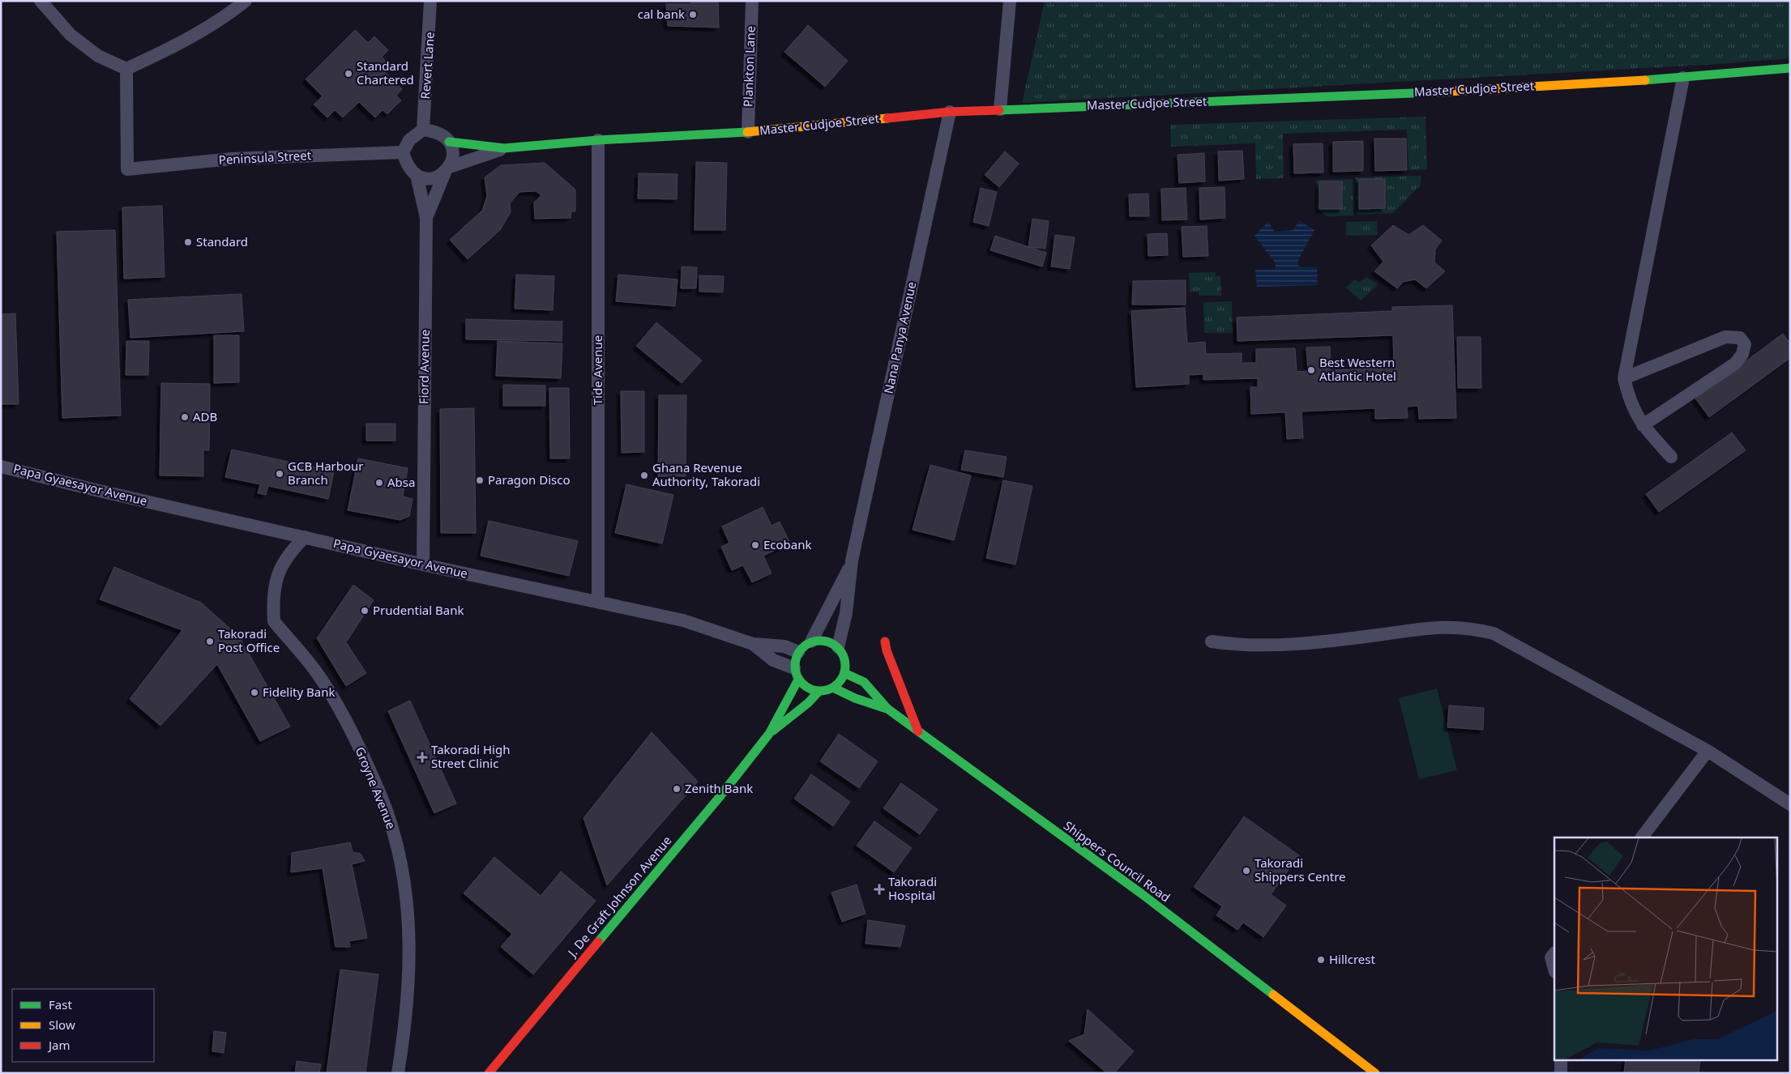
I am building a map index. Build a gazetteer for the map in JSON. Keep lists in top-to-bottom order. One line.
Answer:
{"streets":{"street":["Revert Lane","Plankton Lane","Master Cudjoe Street","Peninsula Street","Nana Panya Avenue","Fiord Avenue","Tide Avenue","Papa Gyaesayor Avenue","Groyne Avenue","Shippers Council Road","J. De Graft Johnson Avenue"]},"crossings":[["Revert Lane","Master Cudjoe Street"],["Revert Lane","Peninsula Street"],["Revert Lane","Fiord Avenue"],["Plankton Lane","Master Cudjoe Street"],["Master Cudjoe Street","Peninsula Street"],["Master Cudjoe Street","Nana Panya Avenue"],["Master Cudjoe Street","Fiord Avenue"],["Master Cudjoe Street","Tide Avenue"],["Peninsula Street","Fiord Avenue"],["Nana Panya Avenue","Papa Gyaesayor Avenue"],["Nana Panya Avenue","Shippers Council Road"],["Nana Panya Avenue","J. De Graft Johnson Avenue"],["Fiord Avenue","Papa Gyaesayor Avenue"],["Tide Avenue","Papa Gyaesayor Avenue"],["Papa Gyaesayor Avenue","Groyne Avenue"],["Papa Gyaesayor Avenue","Shippers Council Road"],["Papa Gyaesayor Avenue","J. De Graft Johnson Avenue"],["Shippers Council Road","J. De Graft Johnson Avenue"]],"places":{"other":["cal bank","Standard Chartered","Standard","Best Western Atlantic Hotel","ADB","GCB Harbour Branch","Ghana Revenue Authority, Takoradi","Paragon Disco","Absa","Ecobank","Prudential Bank","Takoradi Post Office","Fidelity Bank","Zenith Bank","Takoradi Shippers Centre","Hillcrest"],"health":["Takoradi High Street Clinic","Takoradi Hospital"]},"legend":["Fast","Slow","Jam"]}
